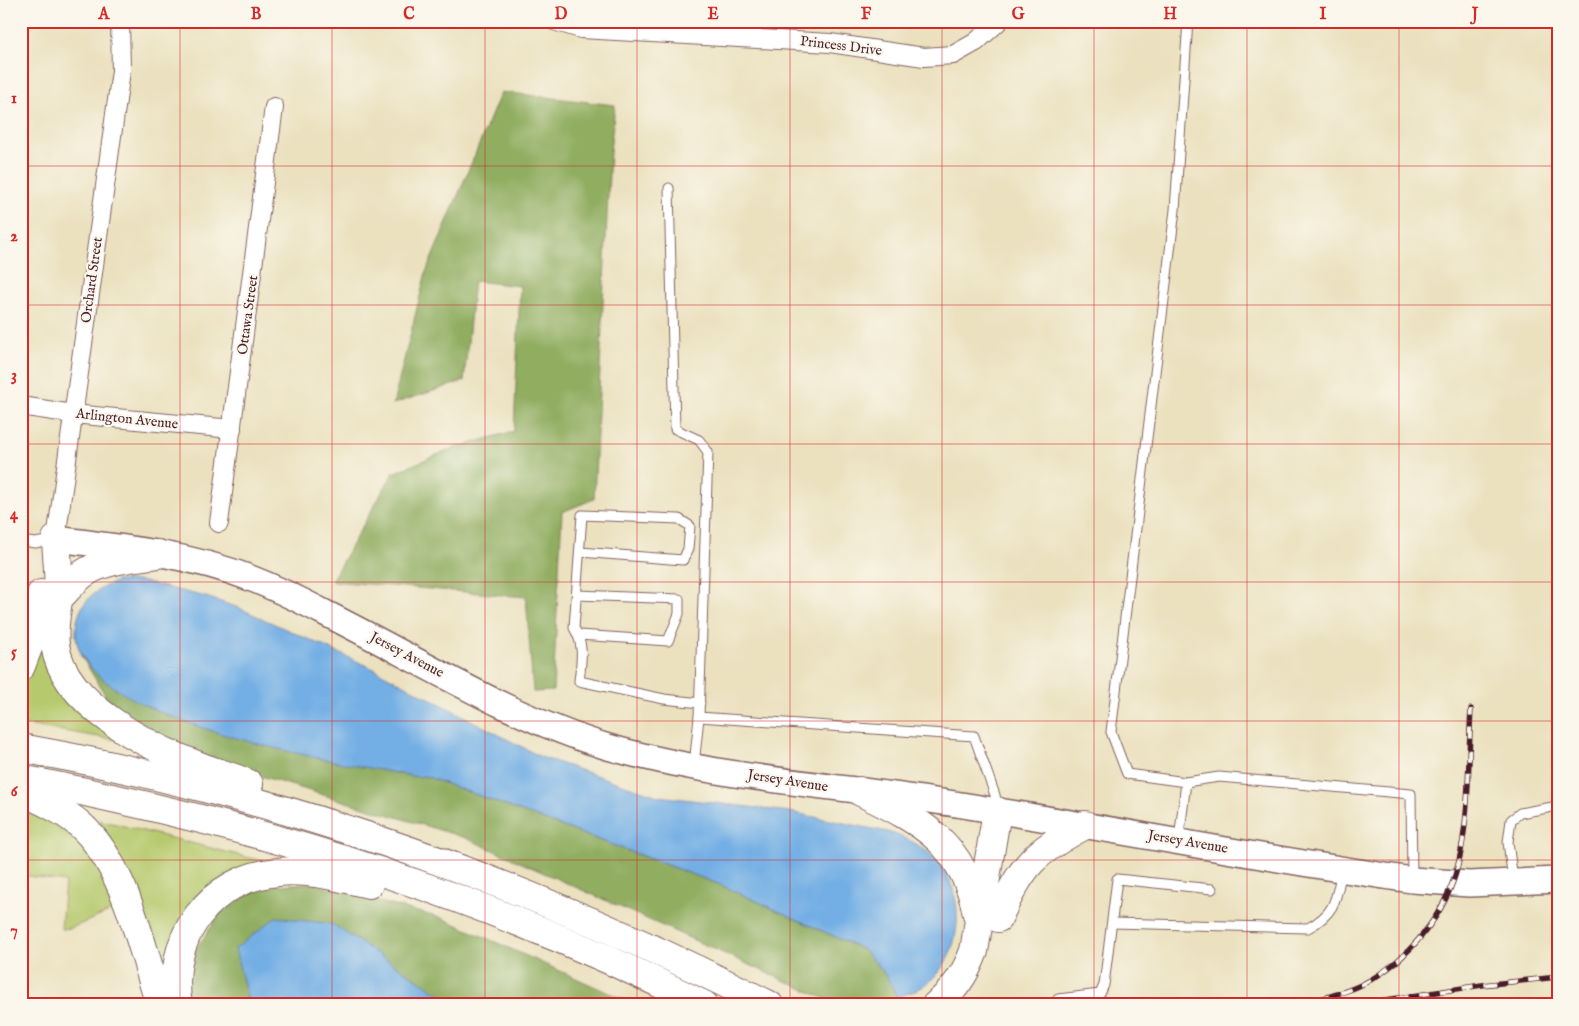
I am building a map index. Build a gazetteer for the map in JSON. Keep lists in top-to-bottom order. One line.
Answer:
{"streets":{"main road":["Jersey Avenue"],"street":["Princess Drive","Orchard Street","Ottawa Street","Arlington Avenue"]},"crossings":[["Orchard Street","Arlington Avenue"],["Orchard Street","Jersey Avenue"],["Ottawa Street","Arlington Avenue"]],"grid":{"columns":["A","B","C","D","E","F","G","H","I","J"],"rows":["1","2","3","4","5","6","7"]}}
